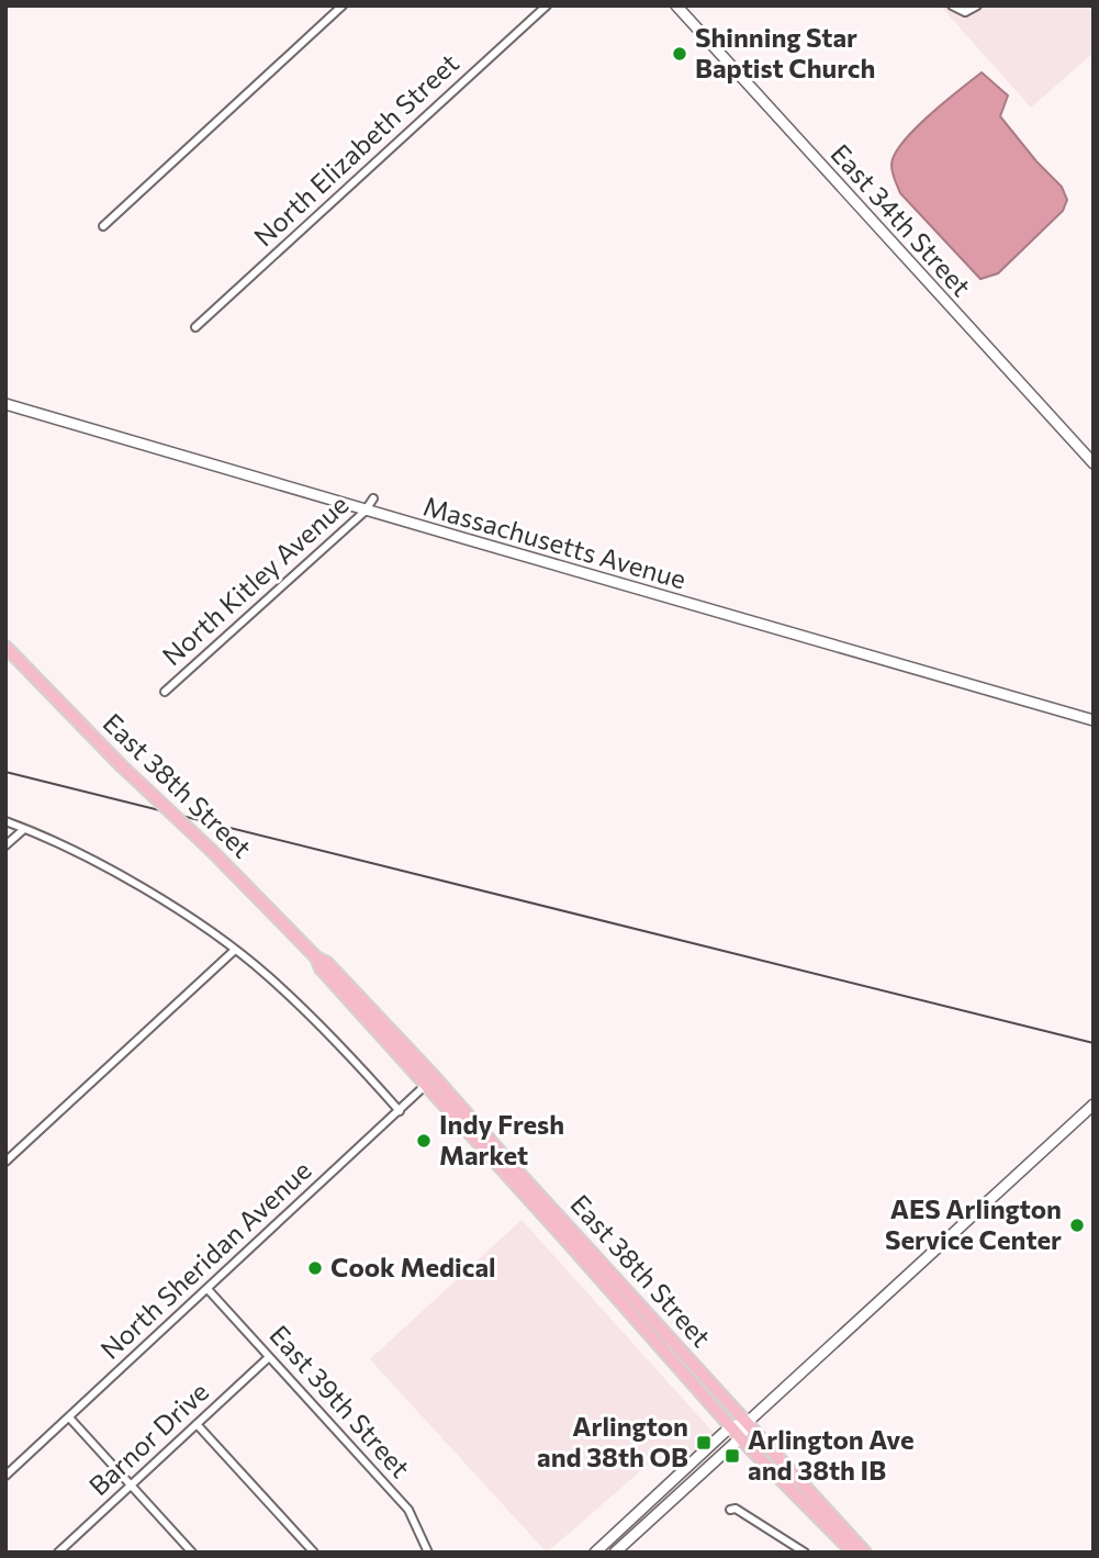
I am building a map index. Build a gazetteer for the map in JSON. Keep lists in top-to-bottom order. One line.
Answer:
{"streets":{"main road":["East 34th Street","Massachusetts Avenue","East 38th Street"],"street":["North Elizabeth Street","North Kitley Avenue","North Sheridan Avenue","East 39th Street","Barnor Drive"]},"crossings":[["Massachusetts Avenue","North Kitley Avenue"],["East 38th Street","North Sheridan Avenue"],["North Sheridan Avenue","East 39th Street"],["East 39th Street","Barnor Drive"]],"places":{"other":["Shinning Star Baptist Church","Indy Fresh Market","AES Arlington Service Center","Cook Medical"],"transit":["Arlington and 38th OB","Arlington Ave and 38th IB"]}}
